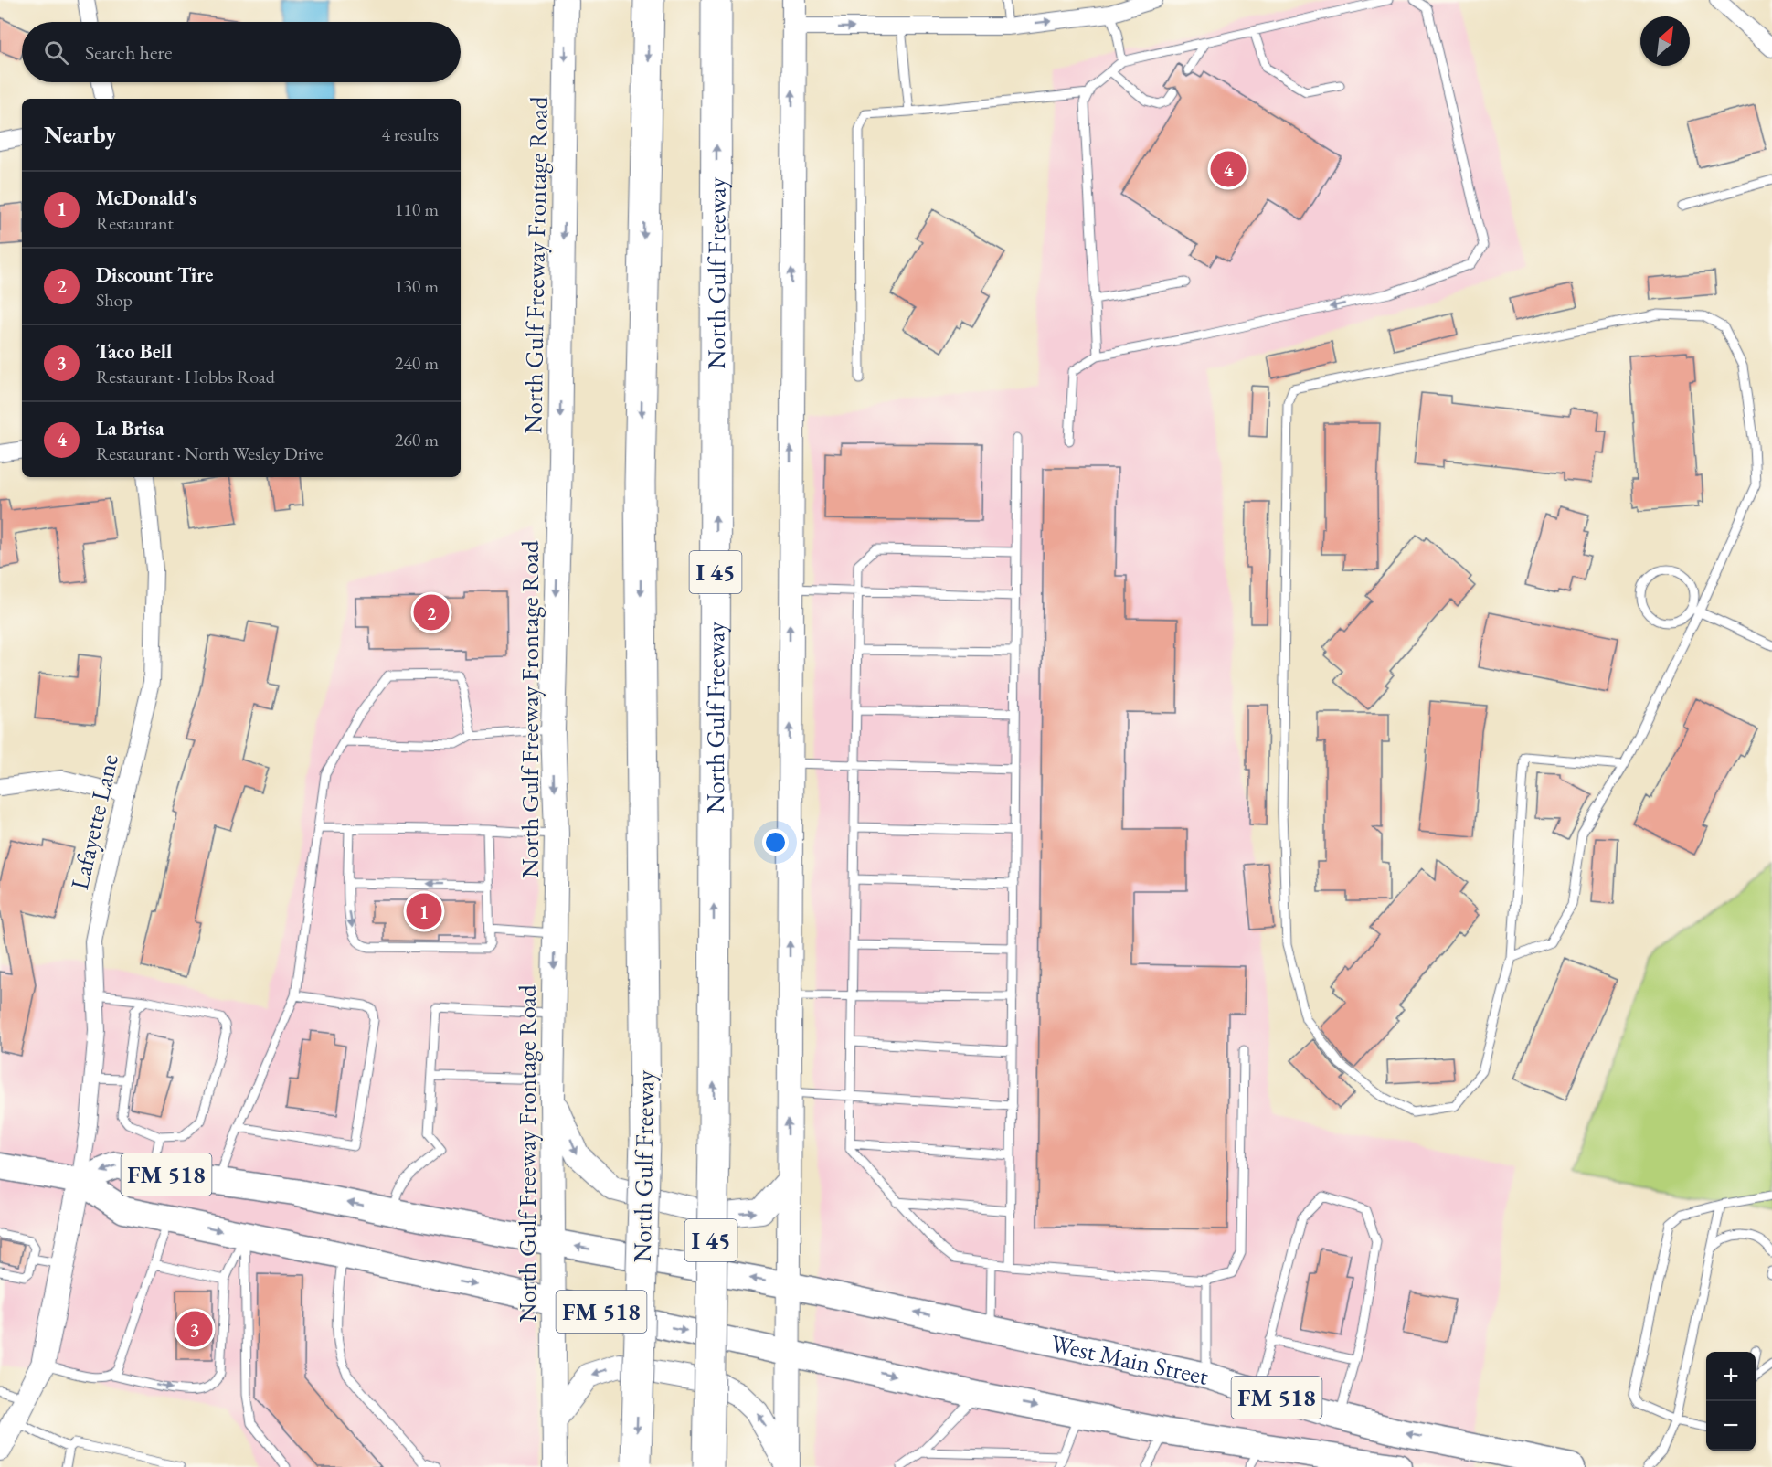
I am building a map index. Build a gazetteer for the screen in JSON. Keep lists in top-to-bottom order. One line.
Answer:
{"streets":{"highway":["North Gulf Freeway","I 45"],"main road":["North Gulf Freeway Frontage Road","FM 518","West Main Street"],"street":["Lafayette Lane"]},"crossings":[["North Gulf Freeway Frontage Road","FM 518"],["Lafayette Lane","FM 518"],["FM 518","West Main Street"]],"one_way":["North Gulf Freeway Frontage Road","West Main Street"],"north":"top right","page":{"search":"Search here","heading":["Nearby","4 results"],"pins":["4","2","1","3"],"list":[{"mark":"1","name":"McDonald's","note":"Restaurant","value":"110 m"},{"mark":"2","name":"Discount Tire","note":"Shop","value":"130 m"},{"mark":"3","name":"Taco Bell","note":"Restaurant · Hobbs Road","value":"240 m"},{"mark":"4","name":"La Brisa","note":"Restaurant · North Wesley Drive","value":"260 m"}],"map_buttons":["+","−"]}}
